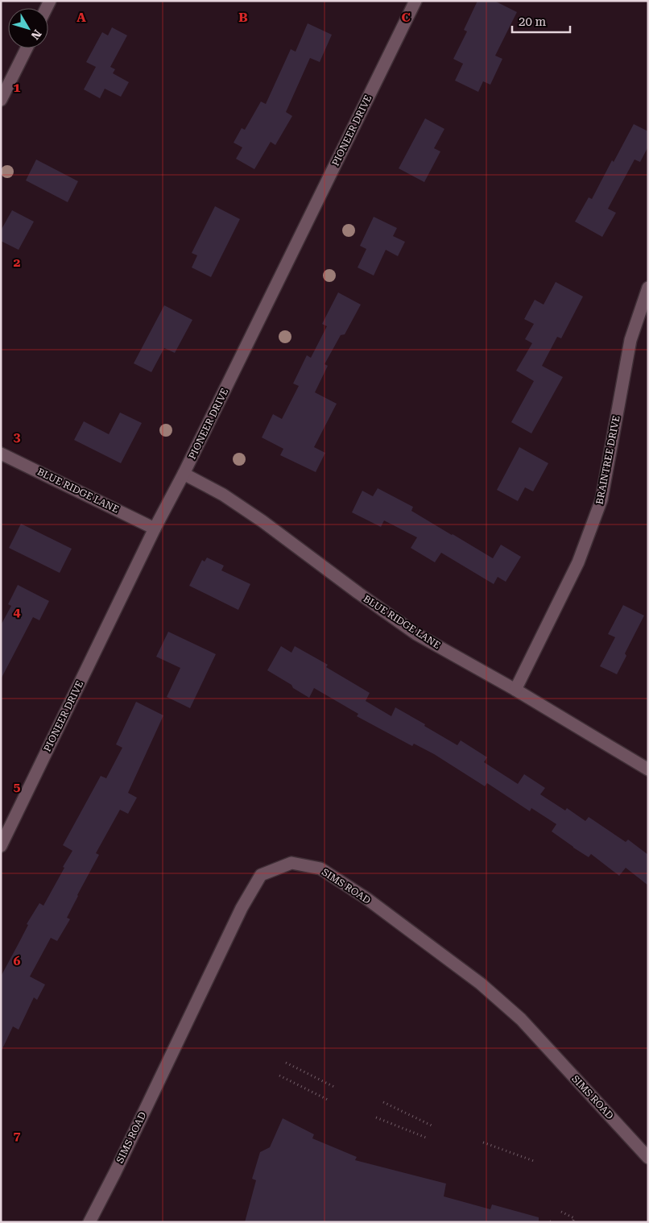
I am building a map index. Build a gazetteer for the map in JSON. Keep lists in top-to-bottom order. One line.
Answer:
{"streets":{"street":["PIONEER DRIVE","BRAINTREE DRIVE","BLUE RIDGE LANE","SIMS ROAD"]},"crossings":[["PIONEER DRIVE","BLUE RIDGE LANE"],["BRAINTREE DRIVE","BLUE RIDGE LANE"]],"scale_bar":"20 m","north":"bottom right","grid":{"columns":["A","B","C"],"rows":["1","2","3","4","5","6","7"]}}
